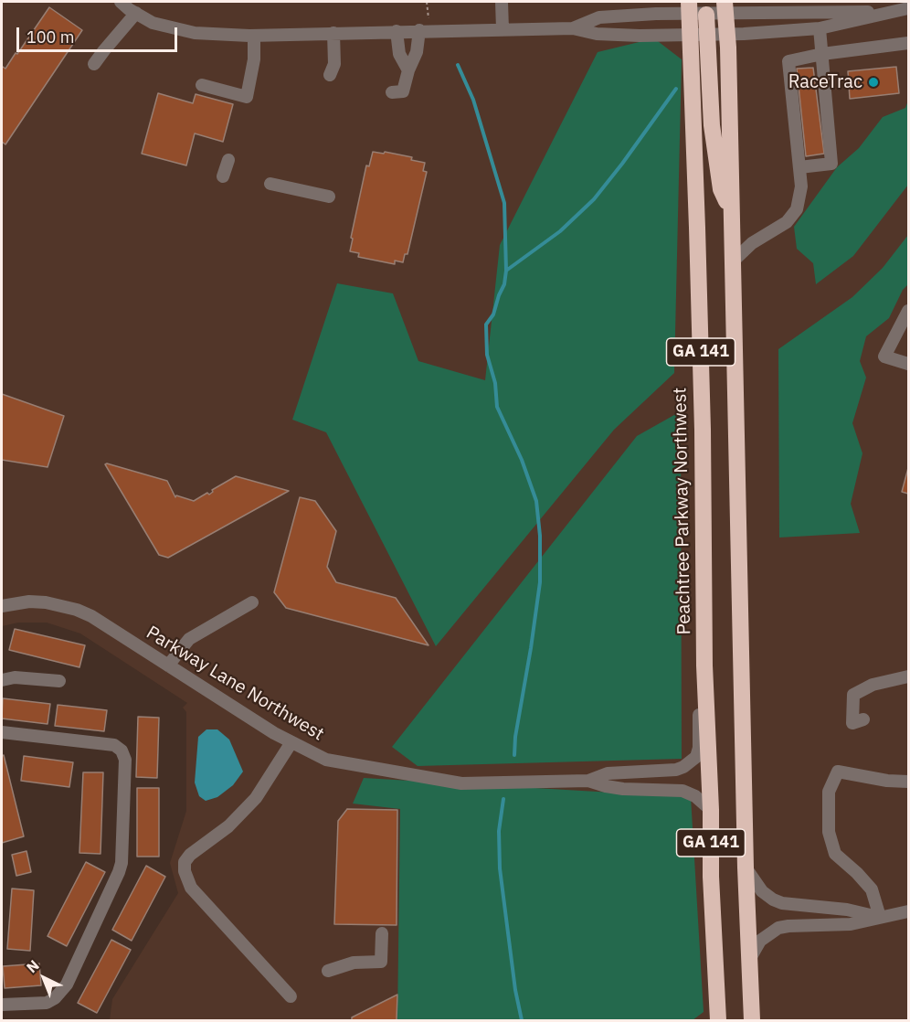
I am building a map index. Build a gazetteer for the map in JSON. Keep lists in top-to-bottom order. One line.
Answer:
{"streets":{"highway":["GA 141","Peachtree Parkway Northwest"],"street":["Parkway Lane Northwest"]},"crossings":[["Peachtree Parkway Northwest","Parkway Lane Northwest"]],"places":["RaceTrac"],"scale_bar":"100 m","north":"top left"}
